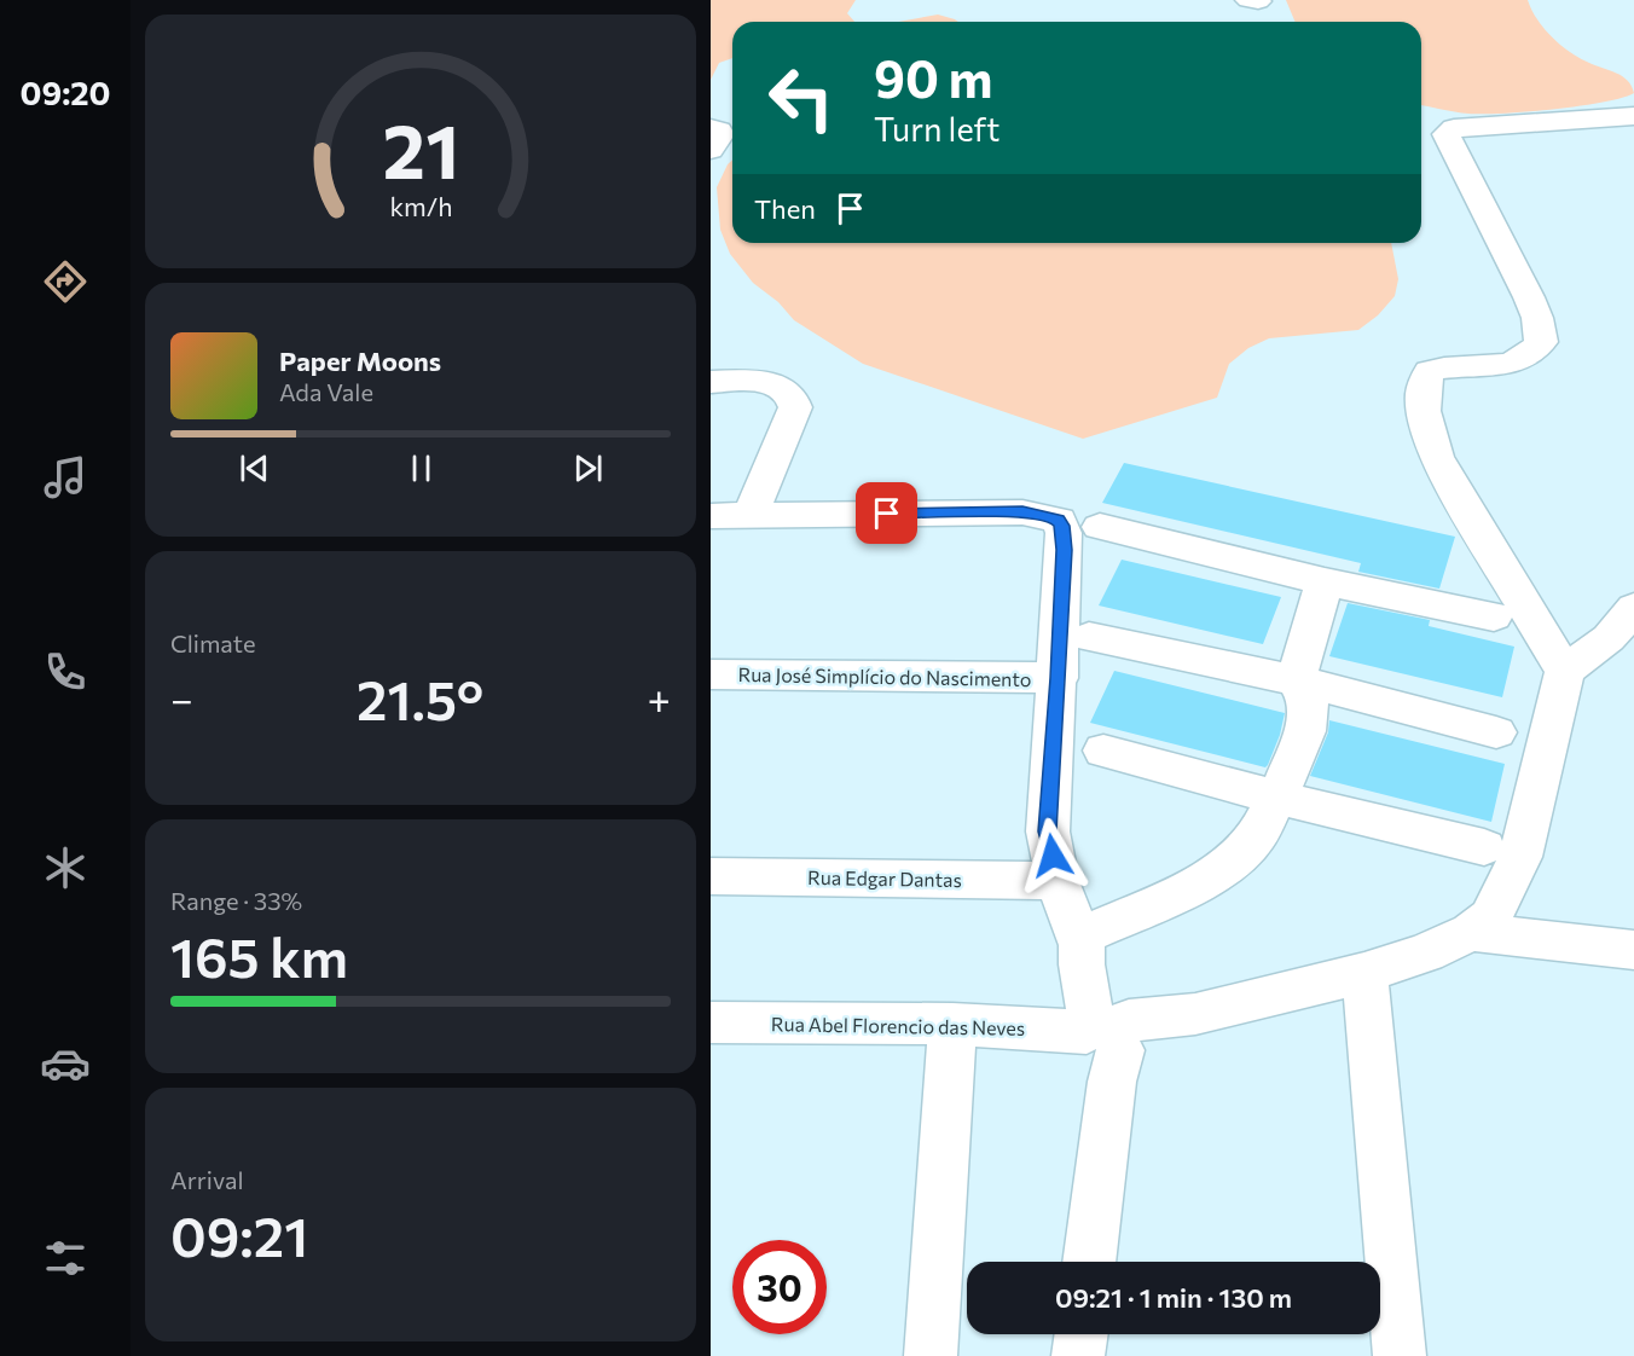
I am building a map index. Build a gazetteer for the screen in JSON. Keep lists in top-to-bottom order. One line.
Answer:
{"streets":{"street":["Rua José Simplício do Nascimento","Rua Edgar Dantas","Rua Abel Florencio das Neves"]},"page":{"tabs":"09:20","turn":["90 m","Turn left"],"then":"Then","song":["Paper Moons","Ada Vale"],"tile":["Climate",["Range · 33%","165 km"],["Arrival","09:21"]],"heat":["−","21.5°","+"],"limit":"30","trip":"09:21 · 1 min · 130 m","gauge":["21","km/h"]}}
